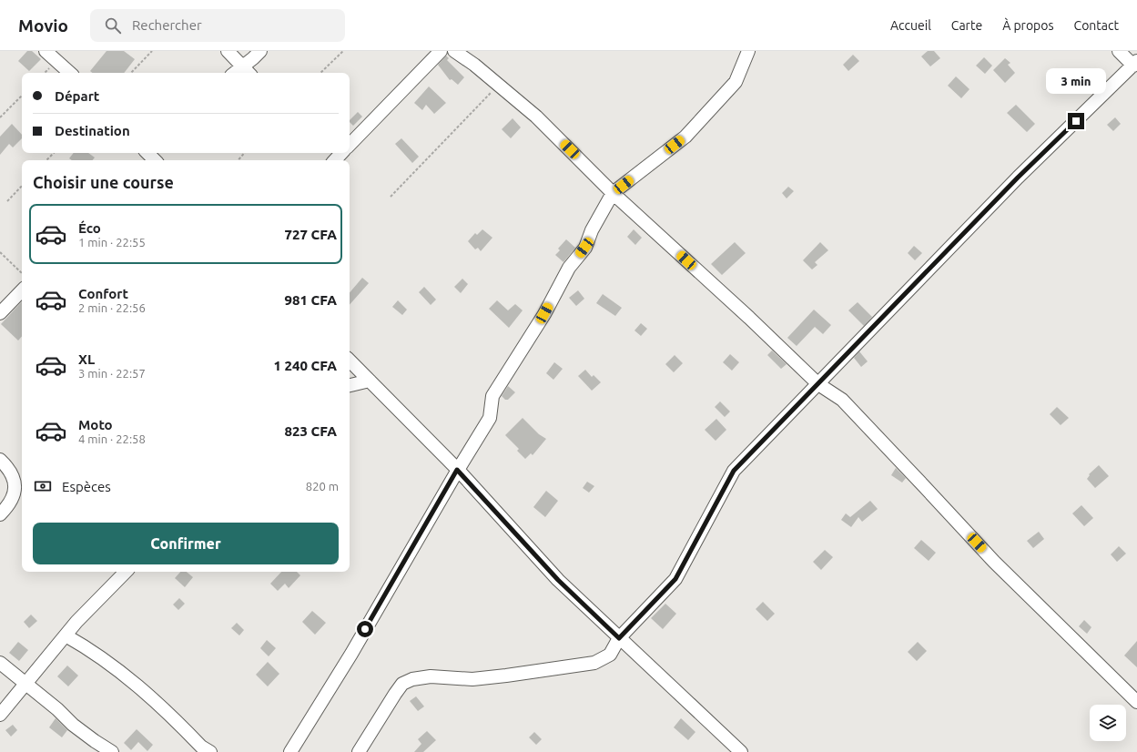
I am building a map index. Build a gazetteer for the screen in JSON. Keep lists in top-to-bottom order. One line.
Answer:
{"page":{"header":"Movio","search":"Rechercher","nav":["Accueil","Carte","À propos","Contact"],"bubble":"3 min","banner":["Départ","Destination"],"heading":"Choisir une course","list":[{"name":"Éco","note":"1 min · 22:55","value":"727 CFA"},{"name":"Confort","note":"2 min · 22:56","value":"981 CFA"},{"name":"XL","note":"3 min · 22:57","value":"1 240 CFA"},{"name":"Moto","note":"4 min · 22:58","value":"823 CFA"}],"pay":["Espèces","820 m"],"buttons":"Confirmer"}}
